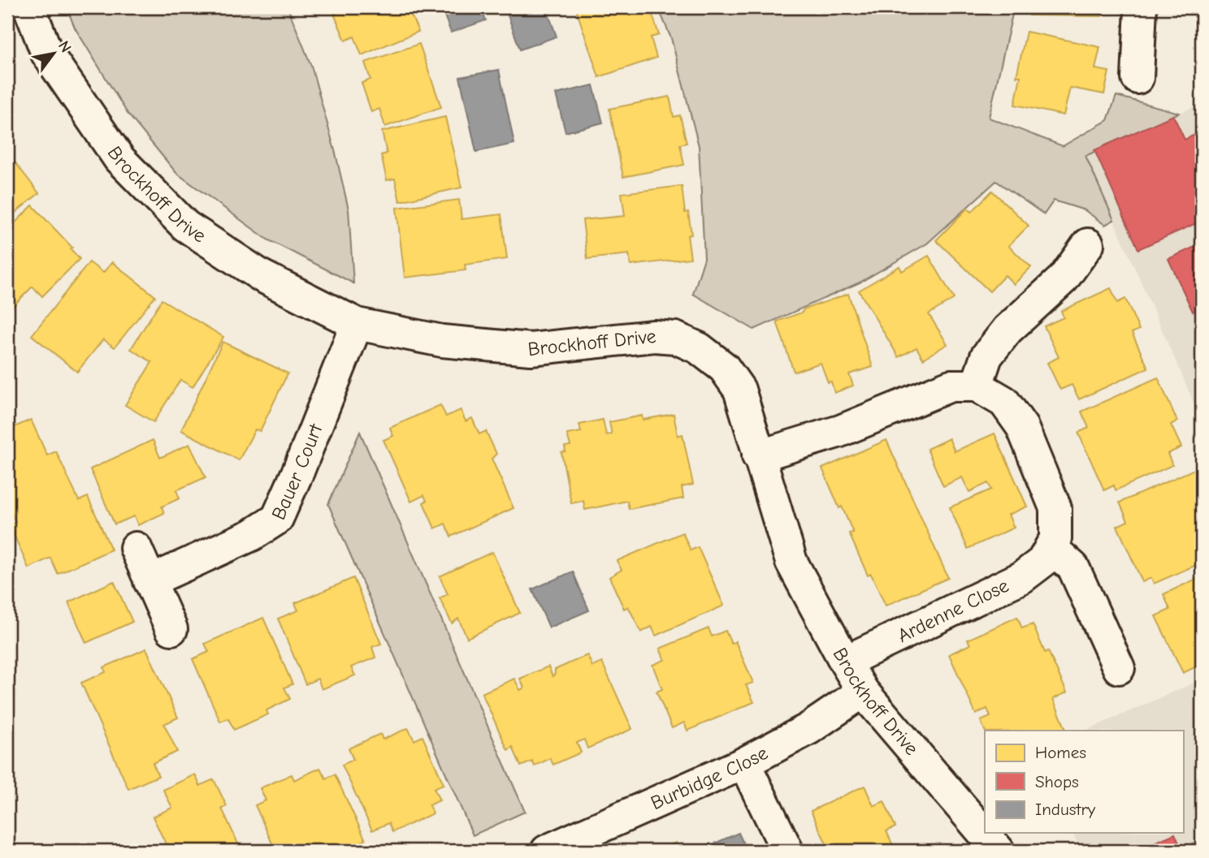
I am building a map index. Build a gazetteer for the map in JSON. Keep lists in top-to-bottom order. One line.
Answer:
{"streets":{"street":["Brockhoff Drive","Bauer Court","Ardenne Close","Burbidge Close"]},"crossings":[["Brockhoff Drive","Bauer Court"],["Brockhoff Drive","Ardenne Close"],["Brockhoff Drive","Burbidge Close"]],"legend":["Homes","Shops","Industry"],"north":"top right"}
